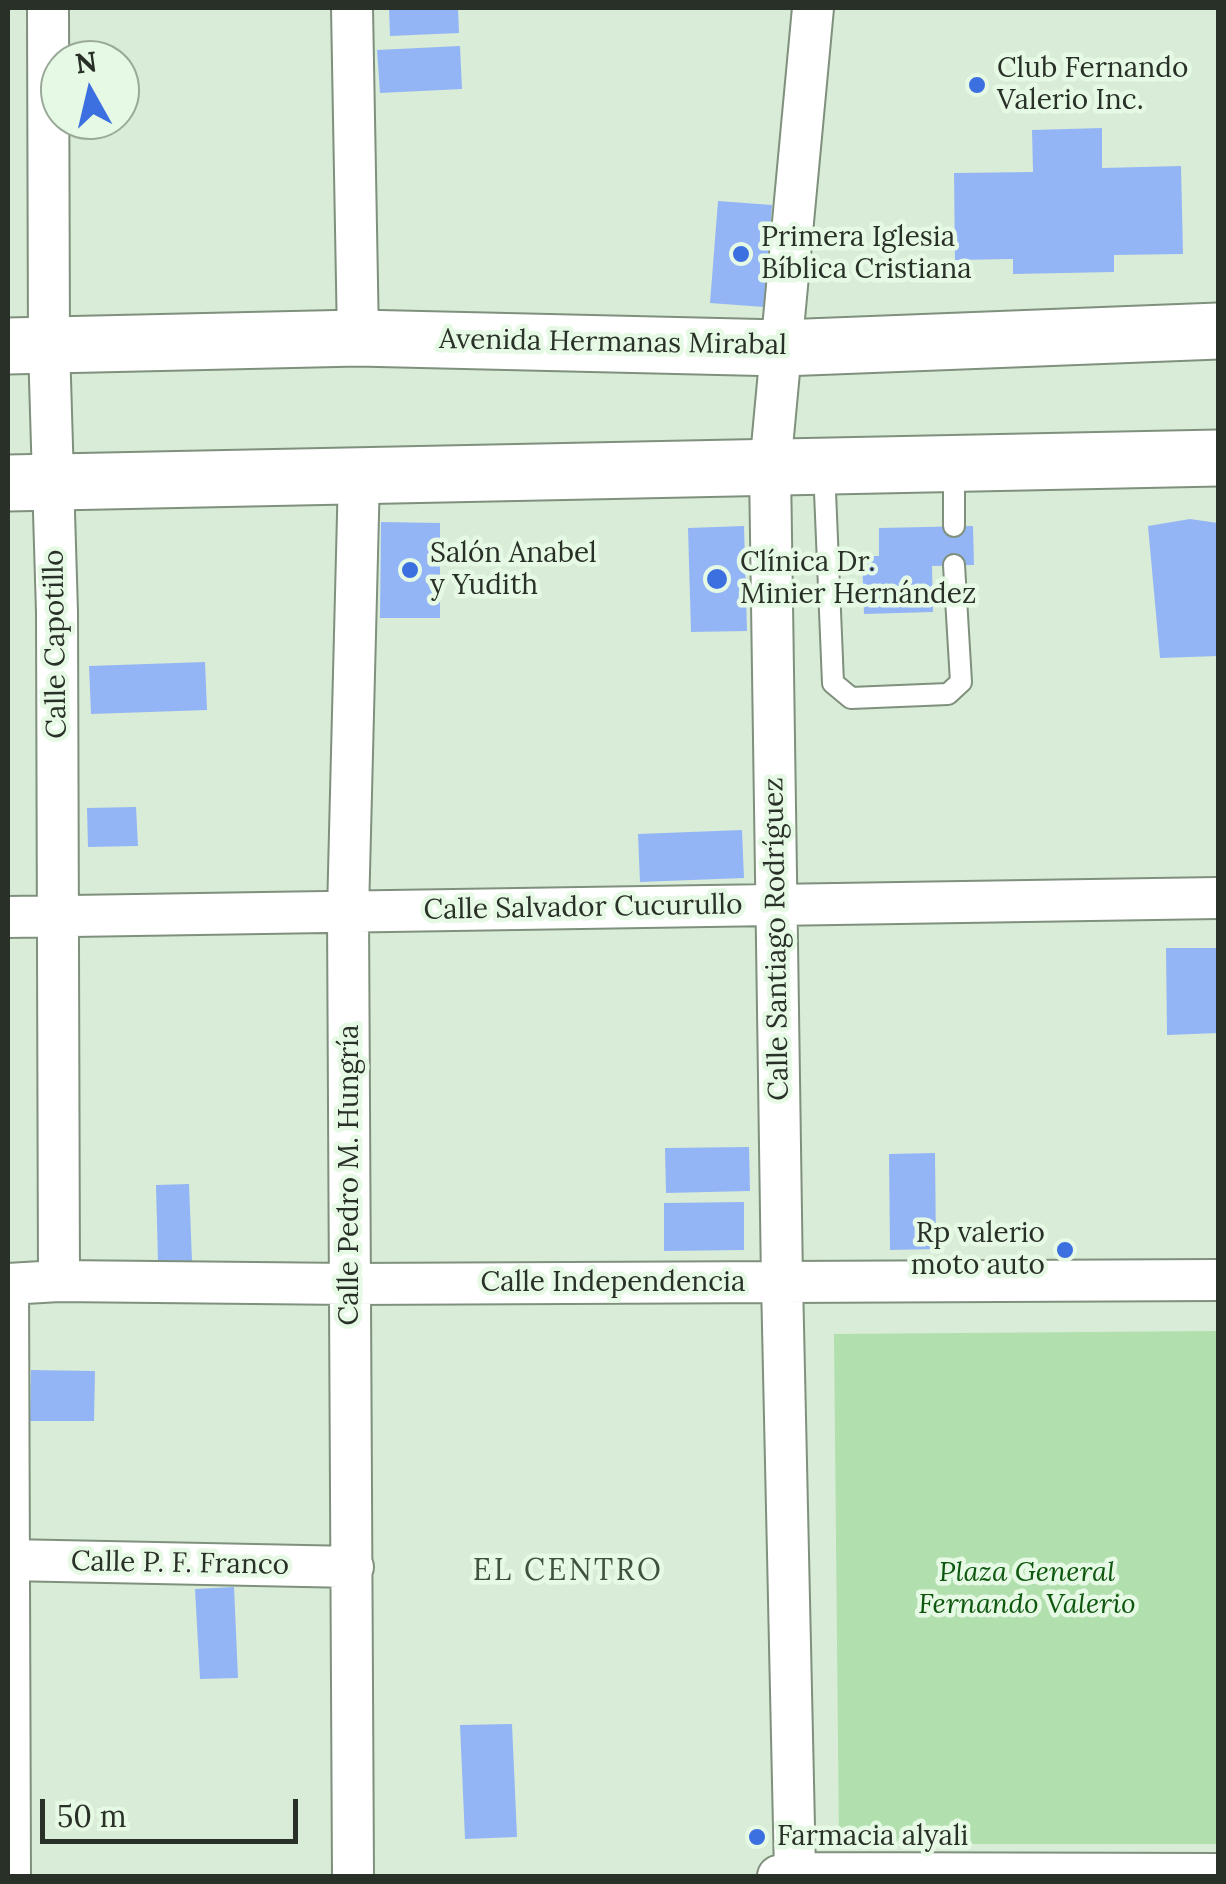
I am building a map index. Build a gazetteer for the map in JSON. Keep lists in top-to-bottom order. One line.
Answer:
{"streets":{"main road":["Avenida Hermanas Mirabal"],"street":["Calle Capotillo","Calle Salvador Cucurullo","Calle Santiago Rodríguez","Calle Pedro M. Hungría","Calle Independencia","Calle P. F. Franco"]},"crossings":[["Avenida Hermanas Mirabal","Calle Capotillo"],["Avenida Hermanas Mirabal","Calle Santiago Rodríguez"],["Calle Capotillo","Calle Salvador Cucurullo"],["Calle Capotillo","Calle Independencia"],["Calle Salvador Cucurullo","Calle Santiago Rodríguez"],["Calle Salvador Cucurullo","Calle Pedro M. Hungría"],["Calle Santiago Rodríguez","Calle Independencia"],["Calle Pedro M. Hungría","Calle Independencia"],["Calle Pedro M. Hungría","Calle P. F. Franco"]],"districts":["EL CENTRO"],"parks":["Plaza General Fernando Valerio"],"places":["Club Fernando Valerio Inc.","Primera Iglesia Bíblica Cristiana","Salón Anabel y Yudith","Clínica Dr. Minier Hernández","Rp valerio moto auto","Farmacia alyali"],"scale_bar":"50 m","north":"top"}
